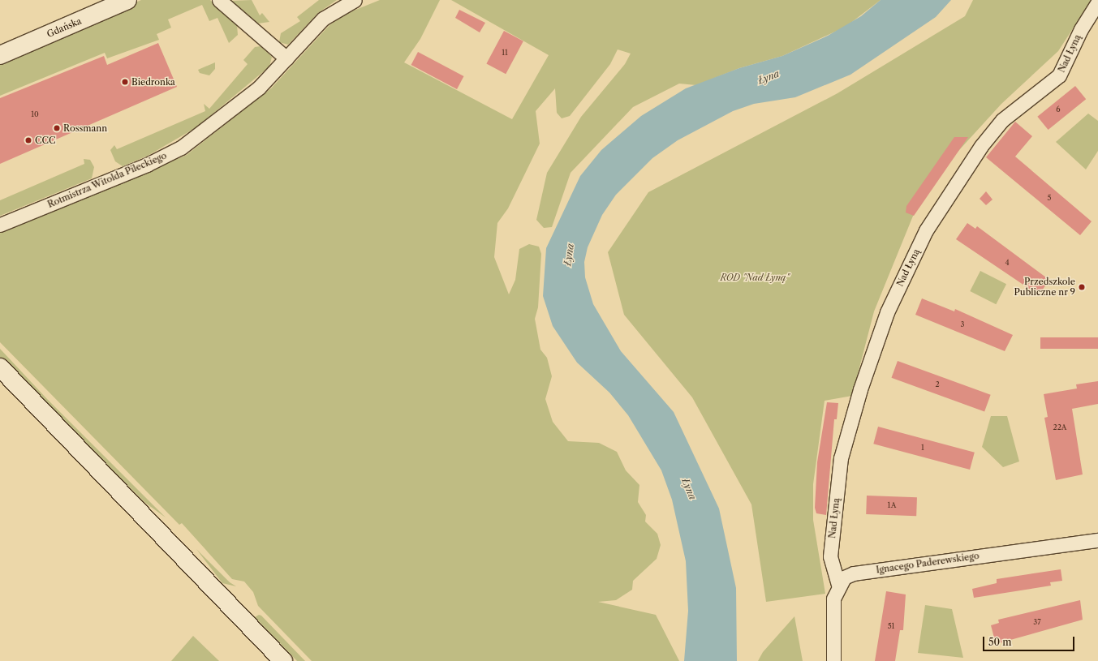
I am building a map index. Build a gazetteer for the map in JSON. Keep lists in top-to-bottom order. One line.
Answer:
{"streets":{"main road":["Gdańska"],"street":["Nad Łyną","Rotmistrza Witolda Pileckiego","Ignacego Paderewskiego"]},"crossings":[["Nad Łyną","Ignacego Paderewskiego"]],"water":["Łyna"],"parks":["ROD \"Nad Łyną\""],"places":["Biedronka","Rossmann","CCC","Przedszkole Publiczne nr 9"],"house_numbers":["11","6","10","5","4","3","2","22A","1","1A","37","51"],"scale_bar":"50 m"}
